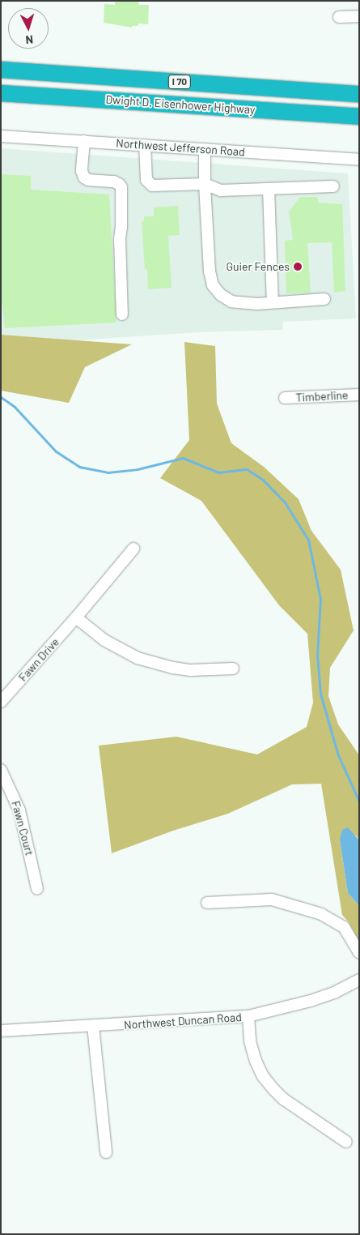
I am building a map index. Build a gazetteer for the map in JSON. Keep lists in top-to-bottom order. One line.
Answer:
{"streets":{"highway":["I 70","Dwight D. Eisenhower Highway"],"street":["Northwest Jefferson Road","Timberline","Fawn Drive","Fawn Court","Northwest Duncan Road"]},"places":["Guier Fences"],"north":"bottom"}
